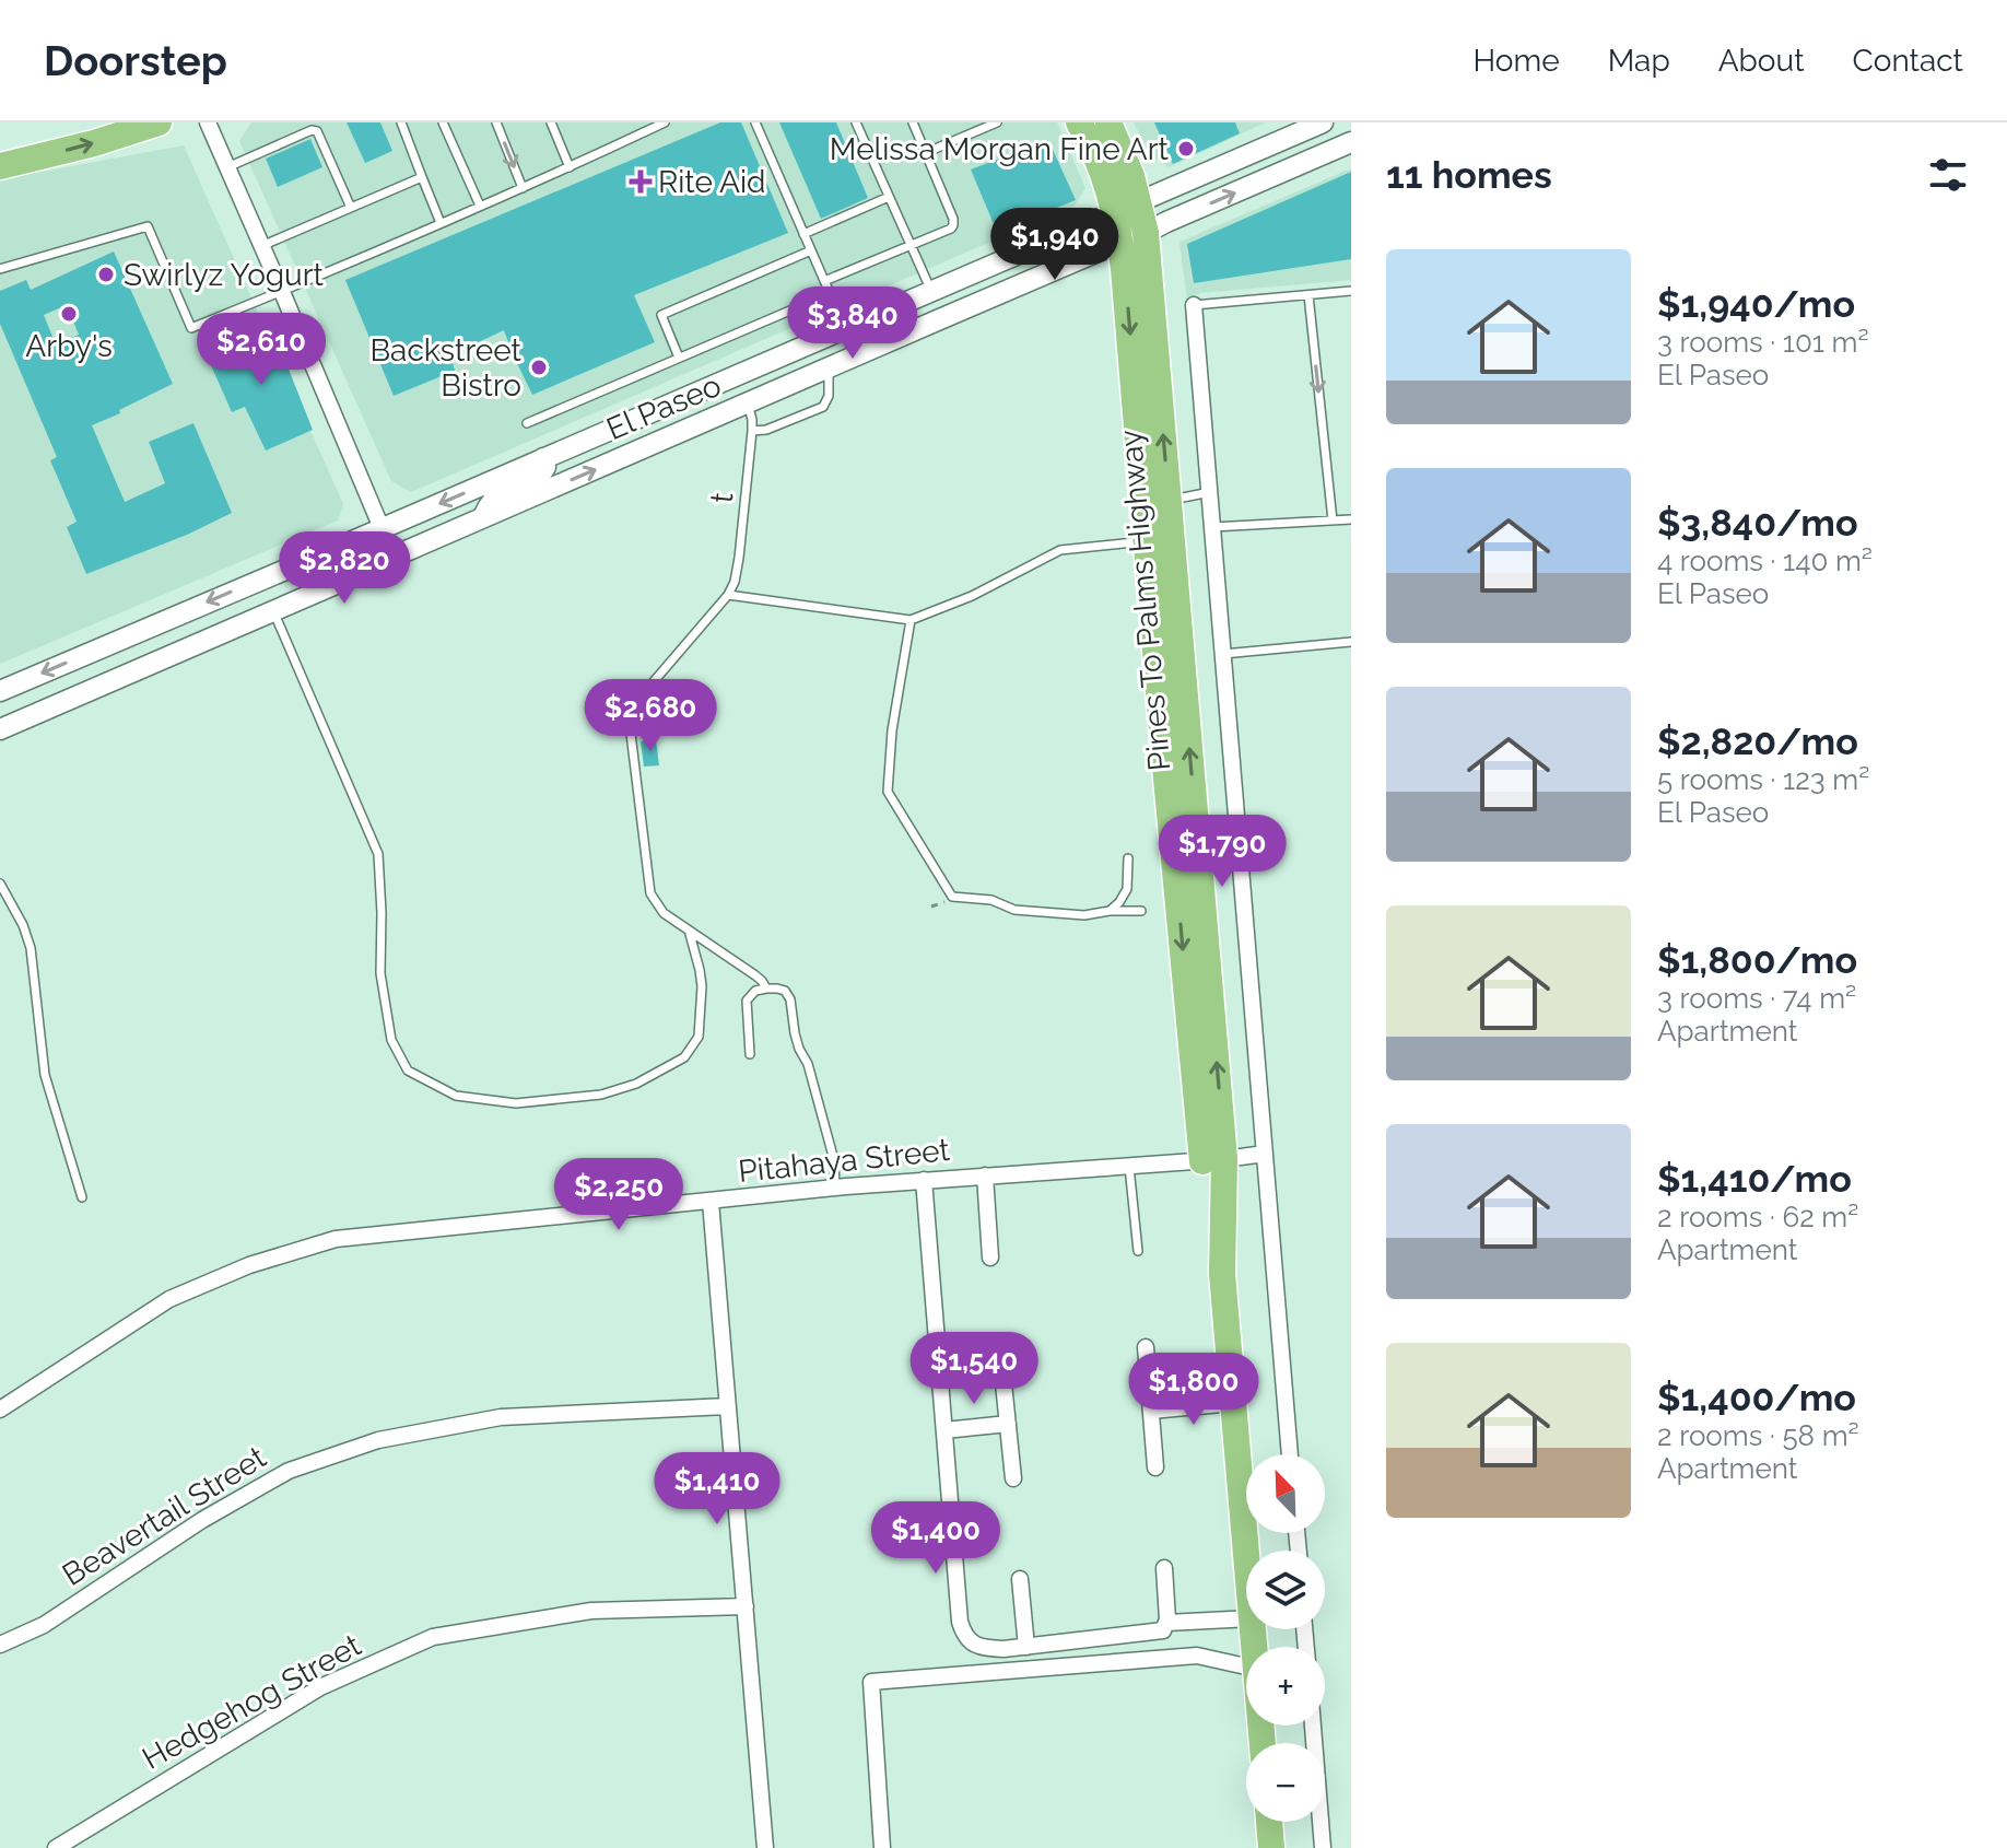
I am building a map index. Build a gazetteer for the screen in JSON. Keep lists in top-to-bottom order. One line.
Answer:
{"streets":{"main road":["Pines To Palms Highway"],"street":["El Paseo","Pitahaya Street","Beavertail Street","Hedgehog Street"],"lane":["t"]},"crossings":[["El Paseo","t"],["El Paseo","Pines To Palms Highway"],["Pines To Palms Highway","Pitahaya Street"]],"places":{"other":["Melissa Morgan Fine Art","Swirlyz Yogurt","Arby's","Backstreet Bistro"],"health":["Rite Aid"]},"north":"top left","page":{"header":"Doorstep","nav":["Home","Map","About","Contact"],"heading":"11 homes","price":["$1,940","$3,840","$2,610","$2,820","$2,680","$1,790","$2,250","$1,540","$1,800","$1,410","$1,400"],"list":[{"name":"$1,940/mo","note":"3 rooms · 101 m² · El Paseo"},{"name":"$3,840/mo","note":"4 rooms · 140 m² · El Paseo"},{"name":"$2,820/mo","note":"5 rooms · 123 m² · El Paseo"},{"name":"$1,800/mo","note":"3 rooms · 74 m² · Apartment"},{"name":"$1,410/mo","note":"2 rooms · 62 m² · Apartment"},{"name":"$1,400/mo","note":"2 rooms · 58 m² · Apartment"}],"map_buttons":["+","−"]}}
